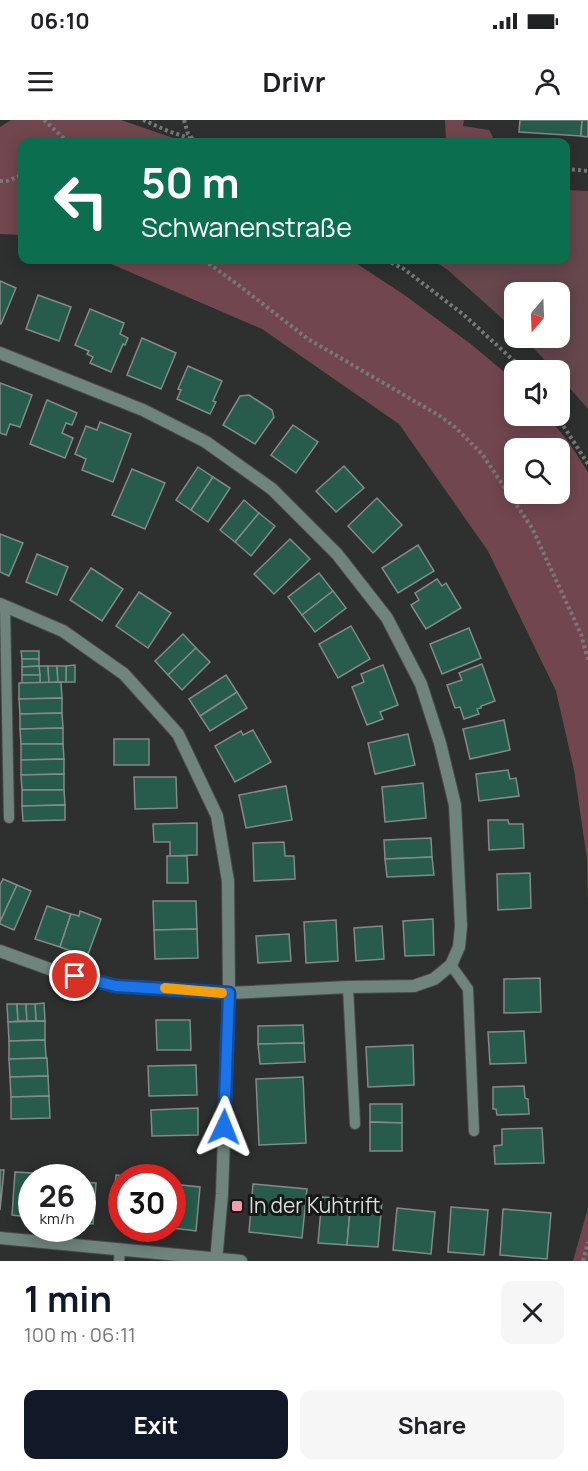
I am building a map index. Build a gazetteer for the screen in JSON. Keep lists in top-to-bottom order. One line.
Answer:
{"places":{"transit":["In der Kuhtrift"]},"north":"bottom","page":{"status":"06:10","header":"Drivr","turn":["50 m","Schwanenstraße"],"speed":"26 km/h","limit":"30","heading":["1 min","100 m · 06:11"],"buttons":["Exit","Share"]}}
